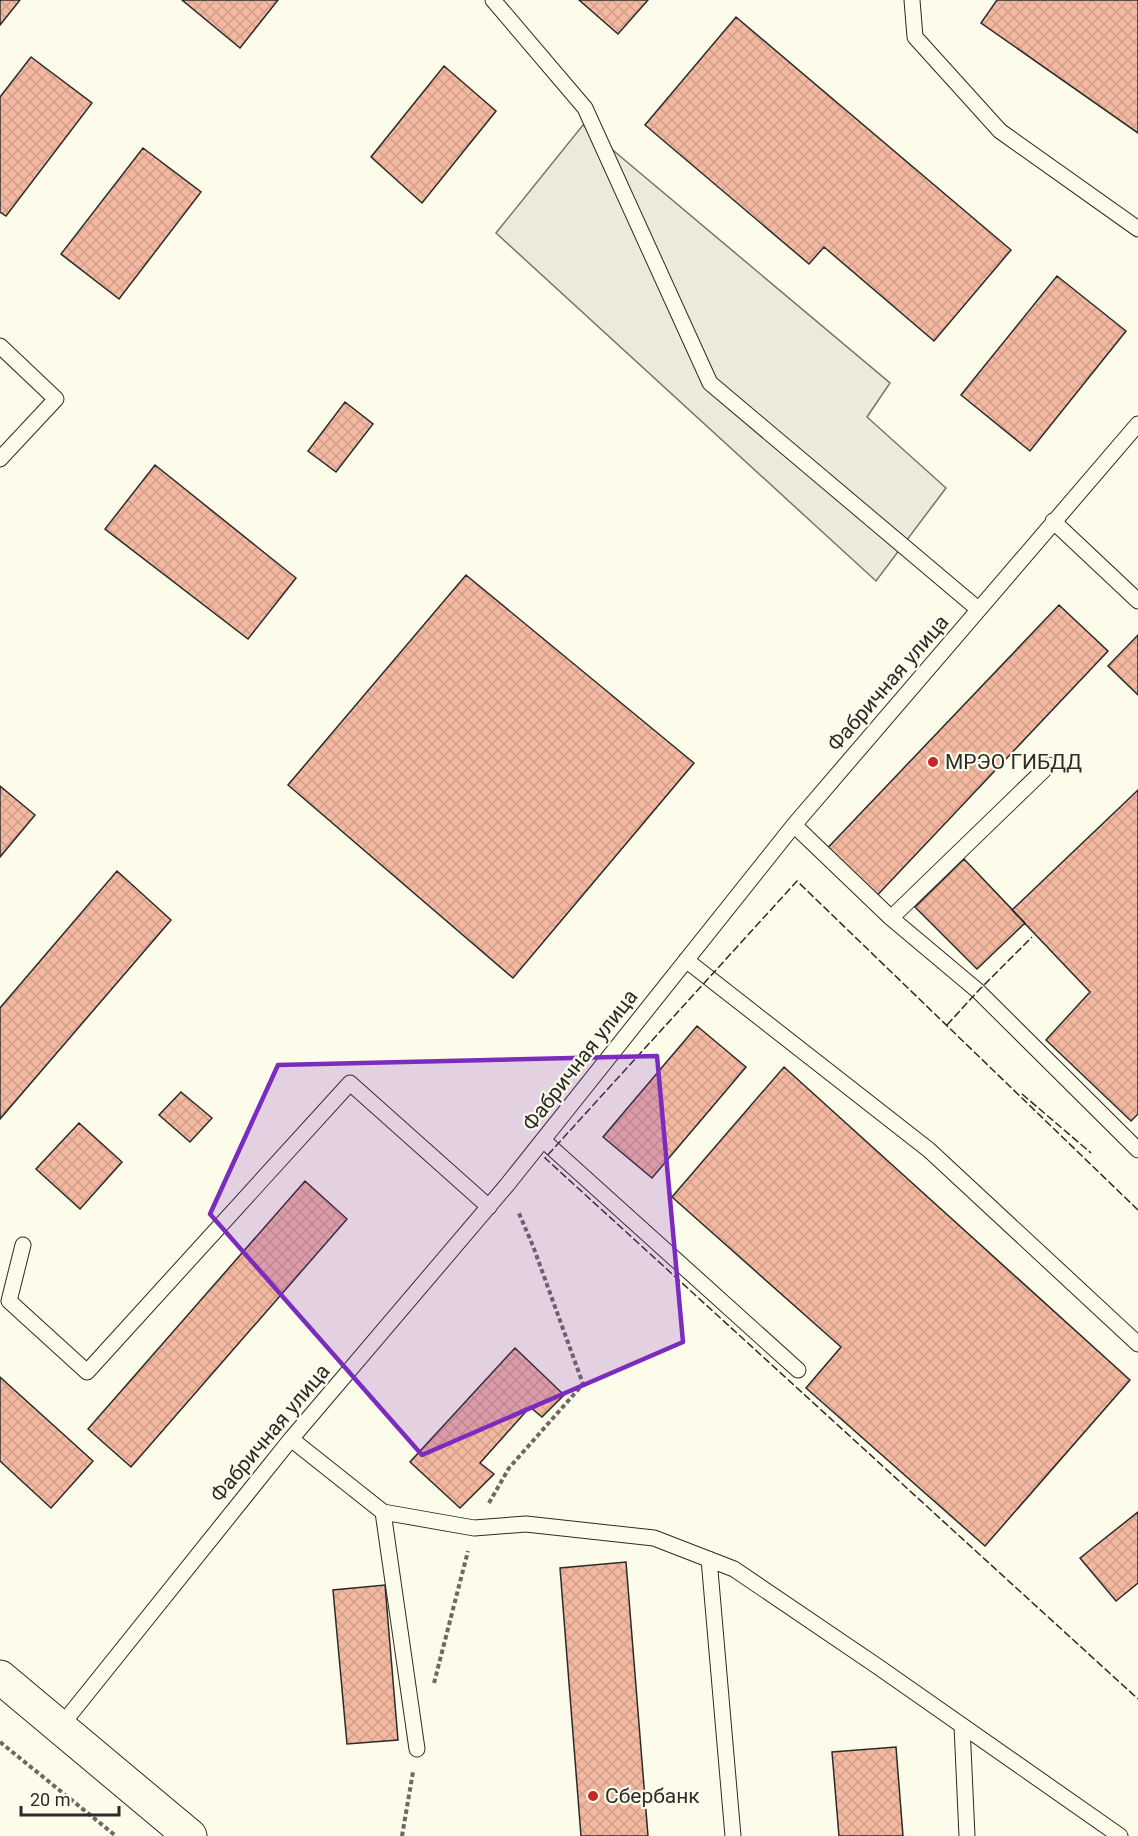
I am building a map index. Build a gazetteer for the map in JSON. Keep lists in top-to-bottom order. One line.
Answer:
{"streets":{"lane":["Фабричная улица"]},"places":["МРЭО ГИБДД","Сбербанк"],"scale_bar":"20 m"}
